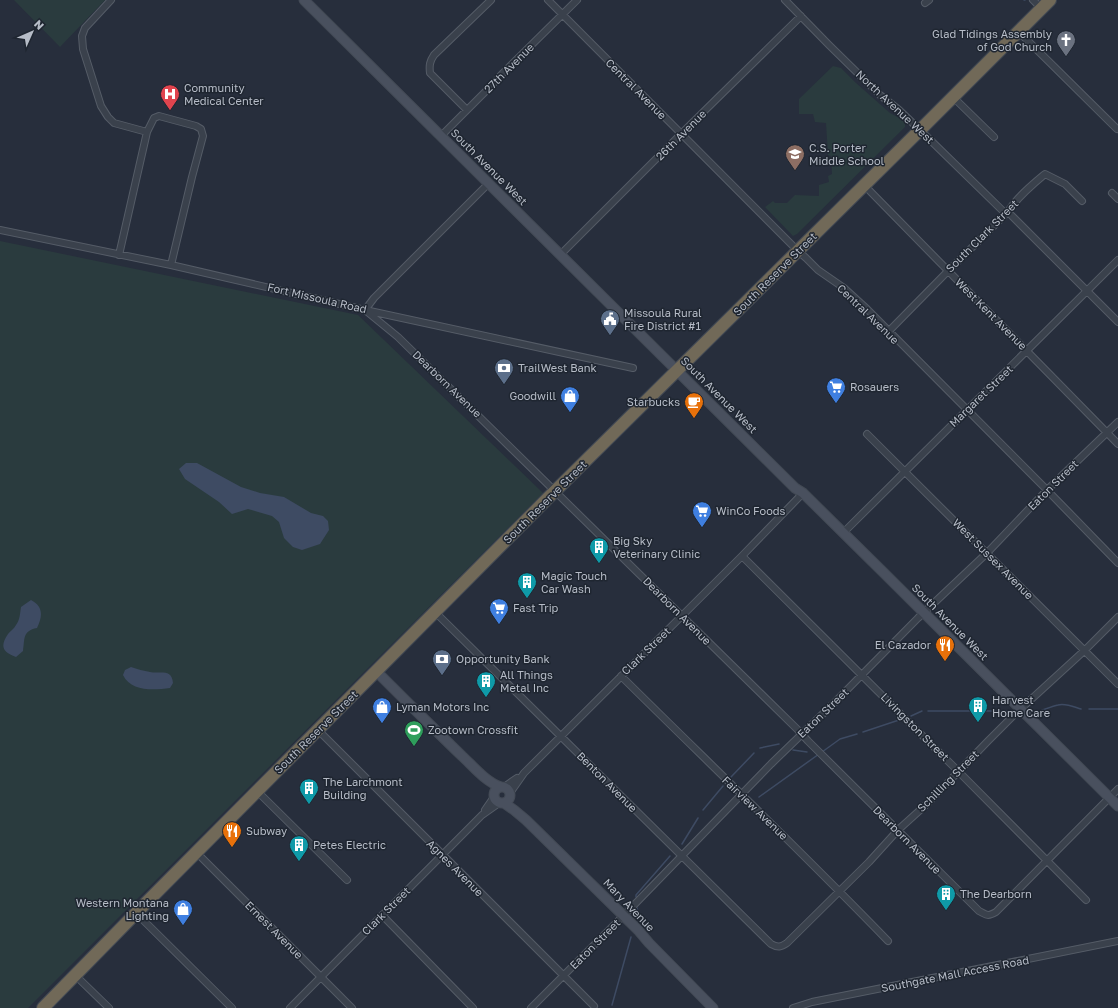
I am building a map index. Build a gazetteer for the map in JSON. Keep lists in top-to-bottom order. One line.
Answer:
{"streets":{"highway":["South Reserve Street"],"street":["27th Avenue","Central Avenue","North Avenue West","26th Avenue","South Avenue West","South Clark Street","Fort Missoula Road","West Kent Avenue","Dearborn Avenue","Margaret Street","Eaton Street","West Sussex Avenue","Clark Street","Livingston Street","Schilling Street","Benton Avenue","Fairview Avenue","Agnes Avenue","Mary Avenue","Ernest Avenue","Southgate Mall Access Road"]},"crossings":[["27th Avenue","Central Avenue"],["27th Avenue","South Avenue West"],["Central Avenue","26th Avenue"],["Central Avenue","South Clark Street"],["Central Avenue","South Reserve Street"],["Central Avenue","Margaret Street"],["Central Avenue","Eaton Street"],["North Avenue West","26th Avenue"],["North Avenue West","South Clark Street"],["North Avenue West","South Reserve Street"],["North Avenue West","Margaret Street"],["26th Avenue","South Avenue West"],["South Avenue West","South Reserve Street"],["South Avenue West","Margaret Street"],["South Avenue West","Eaton Street"],["South Avenue West","Clark Street"],["South Avenue West","Schilling Street"],["South Clark Street","West Kent Avenue"],["South Reserve Street","West Kent Avenue"],["South Reserve Street","Dearborn Avenue"],["South Reserve Street","Benton Avenue"],["South Reserve Street","Agnes Avenue"],["South Reserve Street","Mary Avenue"],["South Reserve Street","Ernest Avenue"],["Fort Missoula Road","Dearborn Avenue"],["West Kent Avenue","Margaret Street"],["West Kent Avenue","Eaton Street"],["Dearborn Avenue","Eaton Street"],["Dearborn Avenue","Clark Street"],["Dearborn Avenue","Livingston Street"],["Dearborn Avenue","Schilling Street"],["Margaret Street","West Sussex Avenue"],["Eaton Street","West Sussex Avenue"],["Eaton Street","Livingston Street"],["Eaton Street","Benton Avenue"],["Eaton Street","Fairview Avenue"],["Eaton Street","Agnes Avenue"],["Eaton Street","Mary Avenue"],["West Sussex Avenue","Schilling Street"],["Clark Street","Livingston Street"],["Clark Street","Benton Avenue"],["Clark Street","Fairview Avenue"],["Clark Street","Agnes Avenue"],["Clark Street","Mary Avenue"],["Clark Street","Ernest Avenue"],["Livingston Street","Schilling Street"],["Schilling Street","Benton Avenue"],["Schilling Street","Fairview Avenue"]],"places":{"church":["Glad Tidings Assembly of God Church"],"hospital":["Community Medical Center"],"school or university":["C.S. Porter Middle School"],"public building":["Missoula Rural Fire District #1"],"bank":["TrailWest Bank","Opportunity Bank"],"supermarket":["Rosauers","WinCo Foods","Fast Trip"],"shop":["Goodwill","Lyman Motors Inc","Western Montana Lighting"],"cafe":["Starbucks"],"building":["Big Sky Veterinary Clinic","Magic Touch Car Wash","All Things Metal Inc","Harvest Home Care","The Larchmont Building","Petes Electric","The Dearborn"],"restaurant":["El Cazador","Subway"],"sports":["Zootown Crossfit"]},"north":"top right"}
